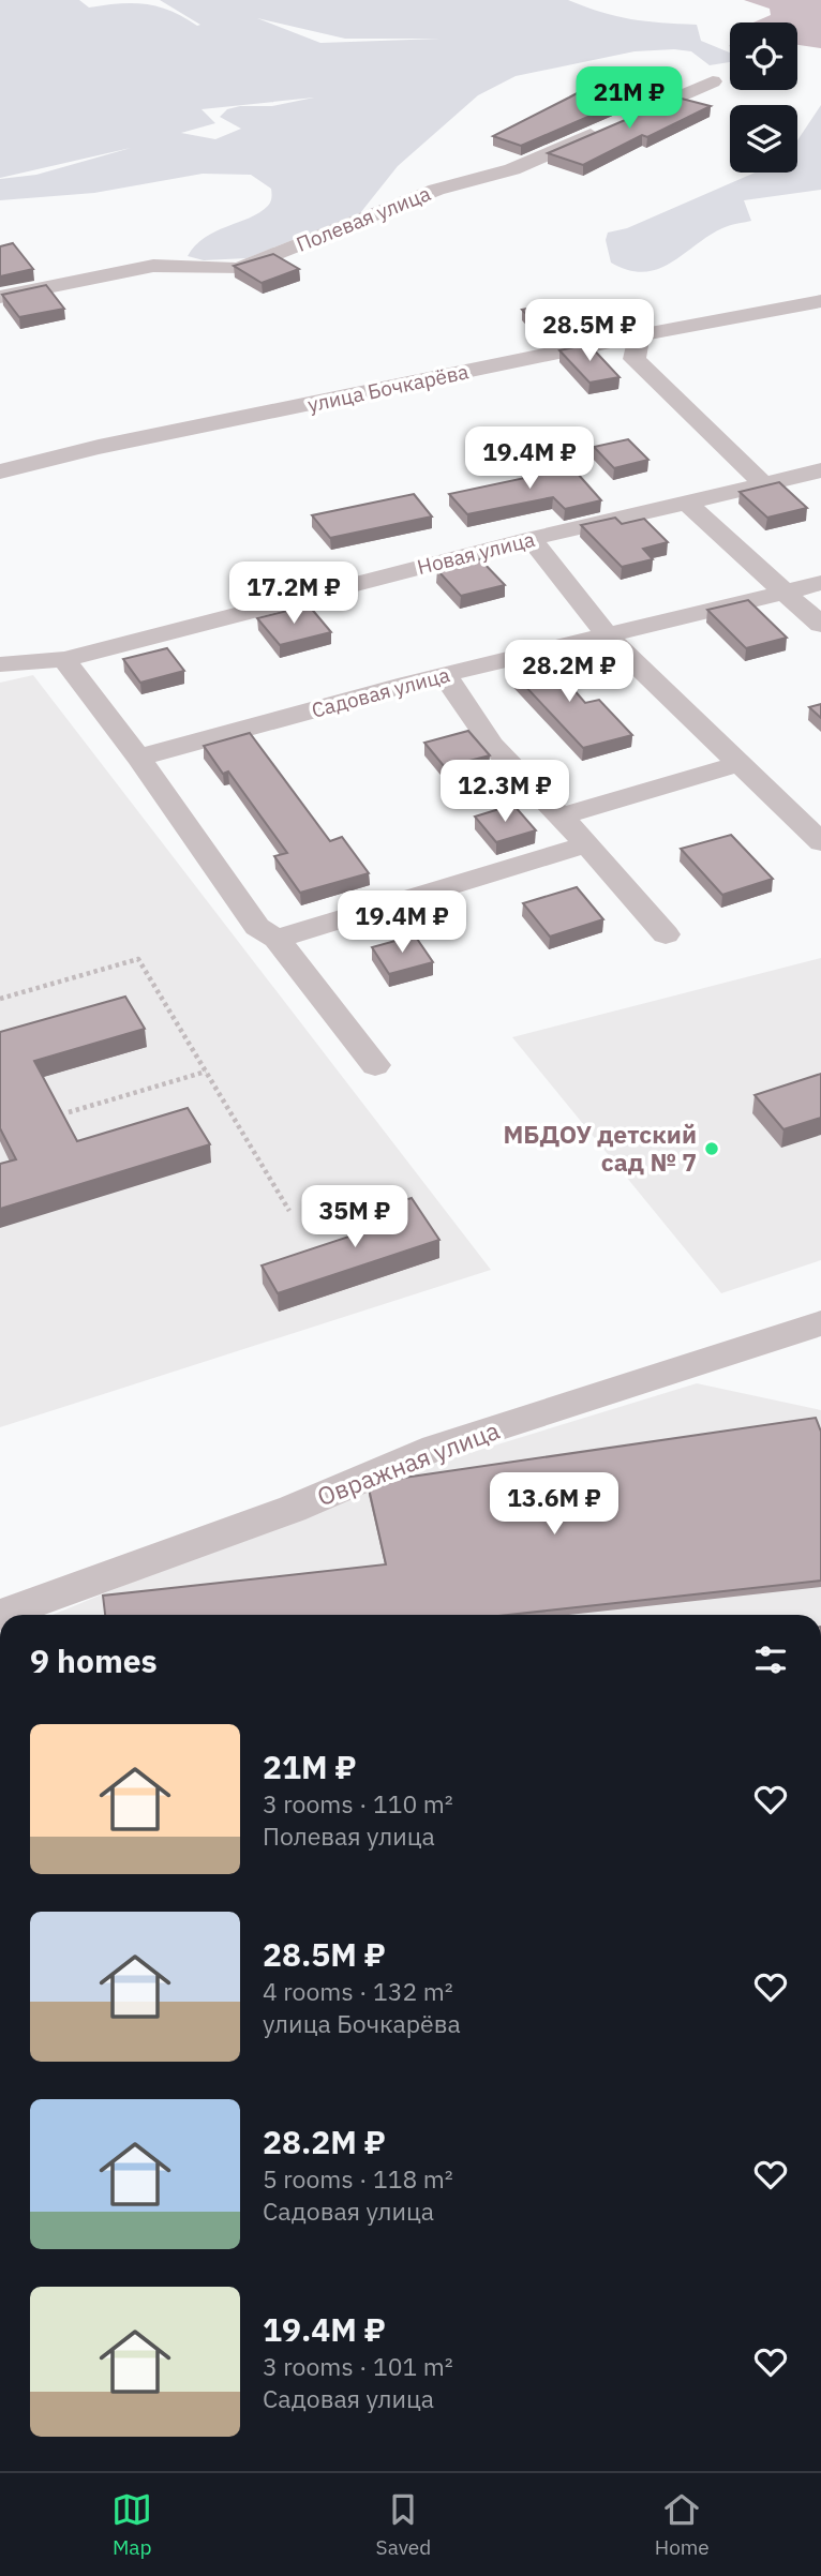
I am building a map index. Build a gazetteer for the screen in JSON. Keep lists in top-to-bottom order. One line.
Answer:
{"streets":{"street":["Полевая улица","улица Бочкарёва","Новая улица","Садовая улица","Овражная улица"]},"places":["МБДОУ детский сад № 7"],"page":{"price":["21M ₽","28.5M ₽","19.4M ₽","17.2M ₽","28.2M ₽","12.3M ₽","19.4M ₽","35M ₽","13.6M ₽"],"heading":"9 homes","list":[{"name":"21M ₽","note":"3 rooms · 110 m² · Полевая улица"},{"name":"28.5M ₽","note":"4 rooms · 132 m² · улица Бочкарёва"},{"name":"28.2M ₽","note":"5 rooms · 118 m² · Садовая улица"},{"name":"19.4M ₽","note":"3 rooms · 101 m² · Садовая улица"}],"tabs":["Map","Saved","Home"]}}
